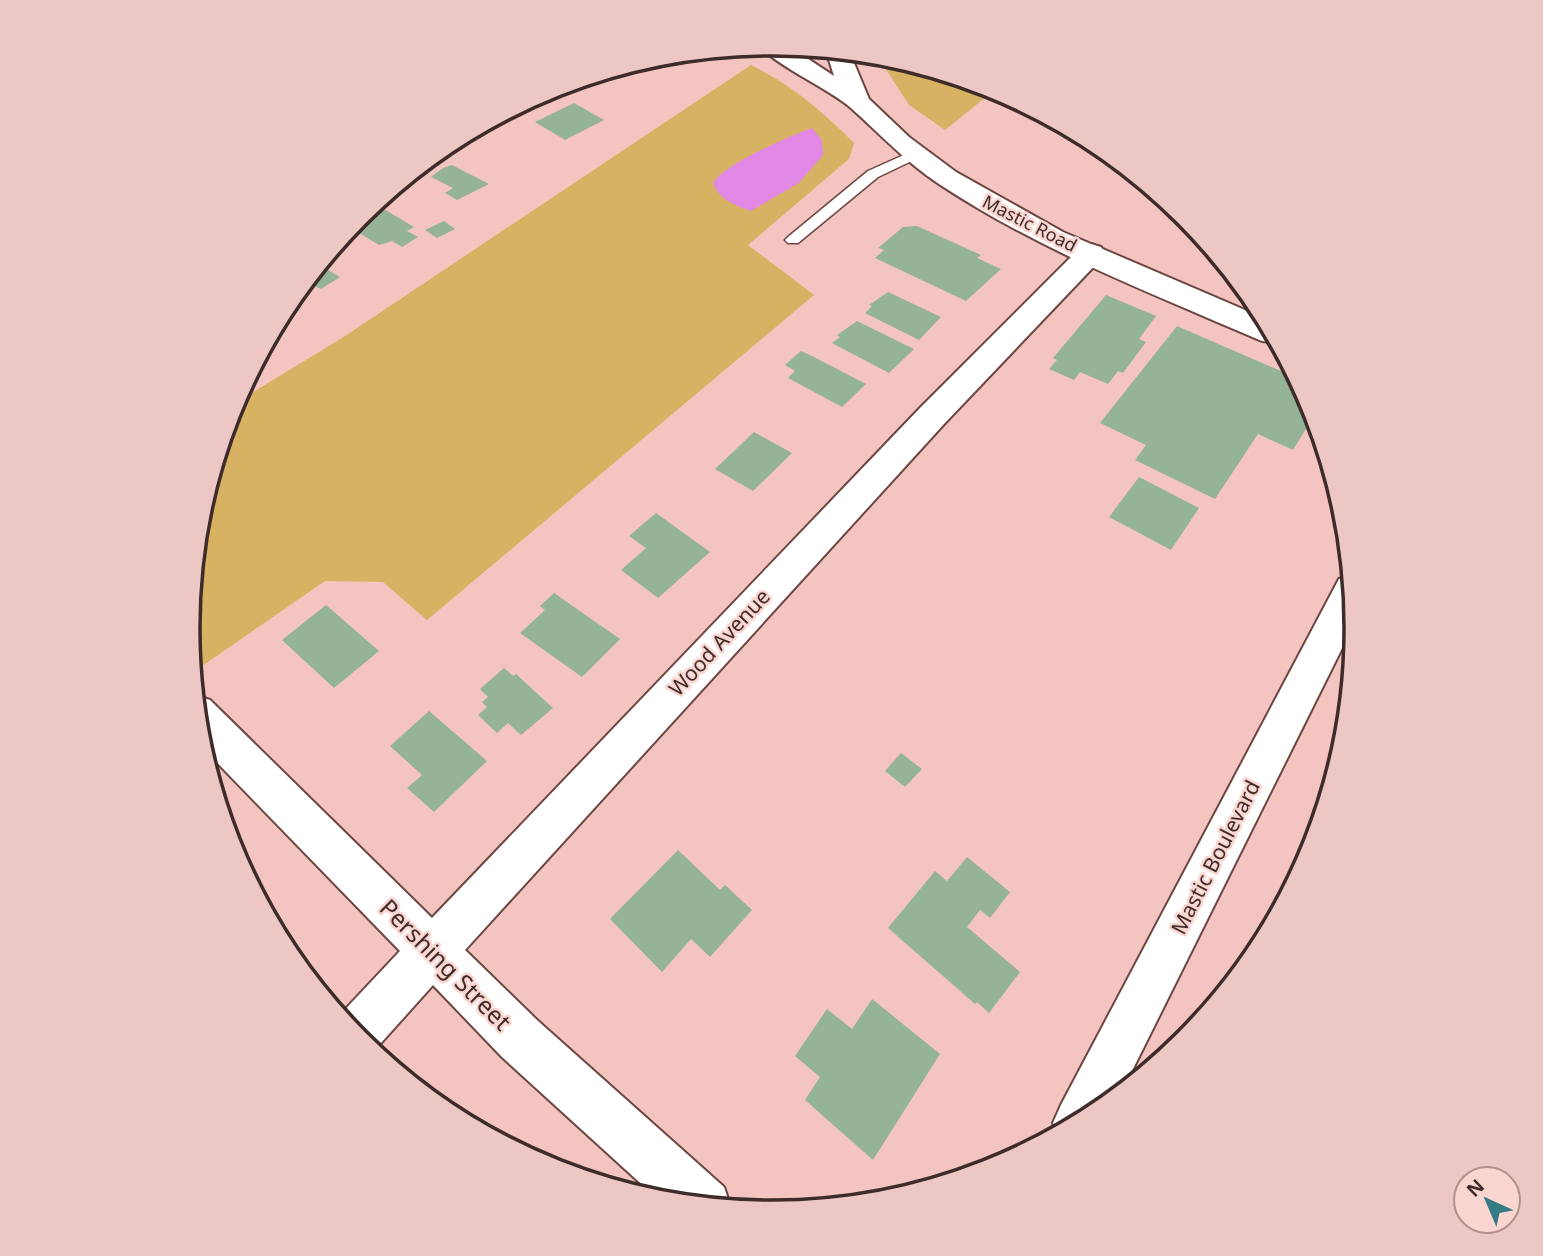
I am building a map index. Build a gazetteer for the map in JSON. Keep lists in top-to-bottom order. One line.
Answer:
{"streets":{"street":["Mastic Road","Wood Avenue","Mastic Boulevard","Pershing Street"]},"crossings":[["Mastic Road","Wood Avenue"],["Wood Avenue","Pershing Street"]],"north":"top left"}
